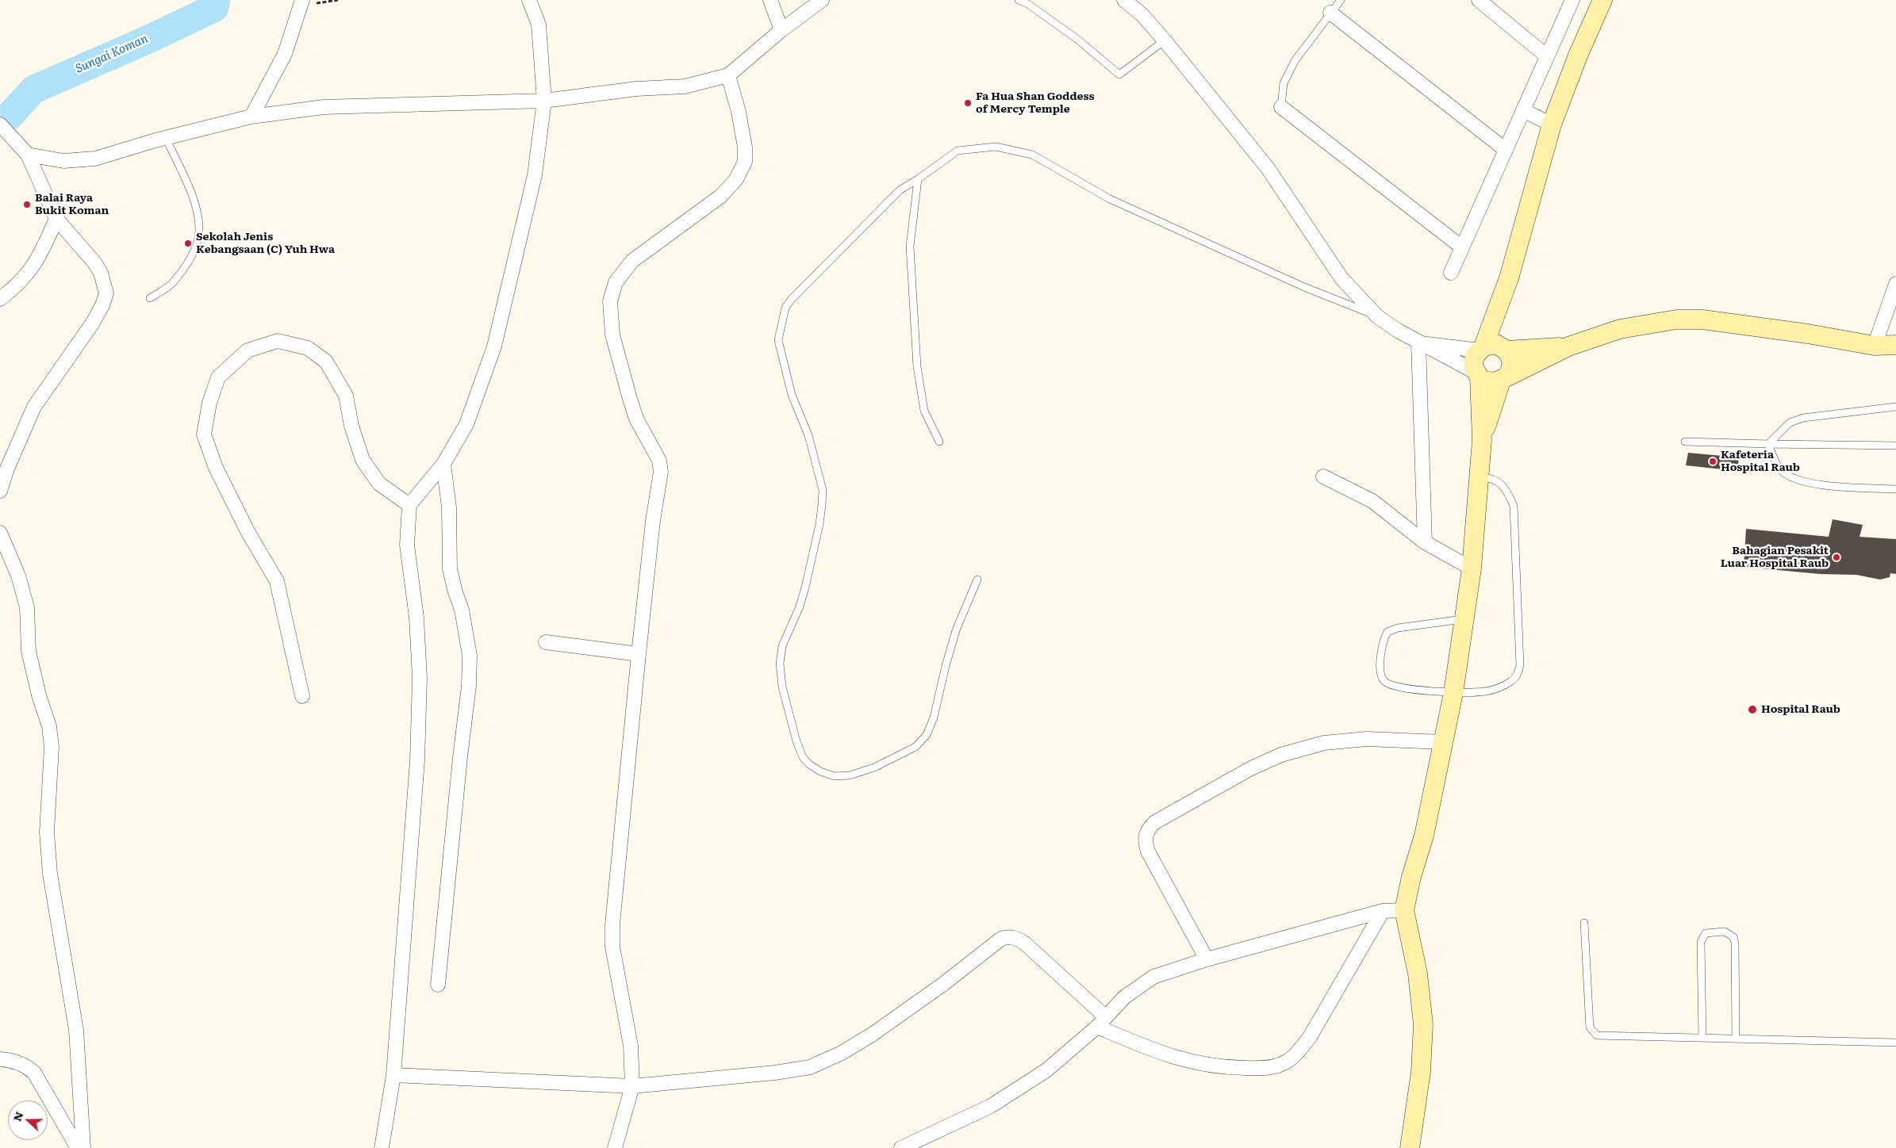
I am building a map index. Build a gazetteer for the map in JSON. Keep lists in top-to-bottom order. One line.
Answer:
{"water":["Sungai Koman"],"places":["Fa Hua Shan Goddess of Mercy Temple","Balai Raya Bukit Koman","Sekolah Jenis Kebangsaan (C) Yuh Hwa","Kafeteria Hospital Raub","Bahagian Pesakit Luar Hospital Raub","Hospital Raub"],"north":"left"}
